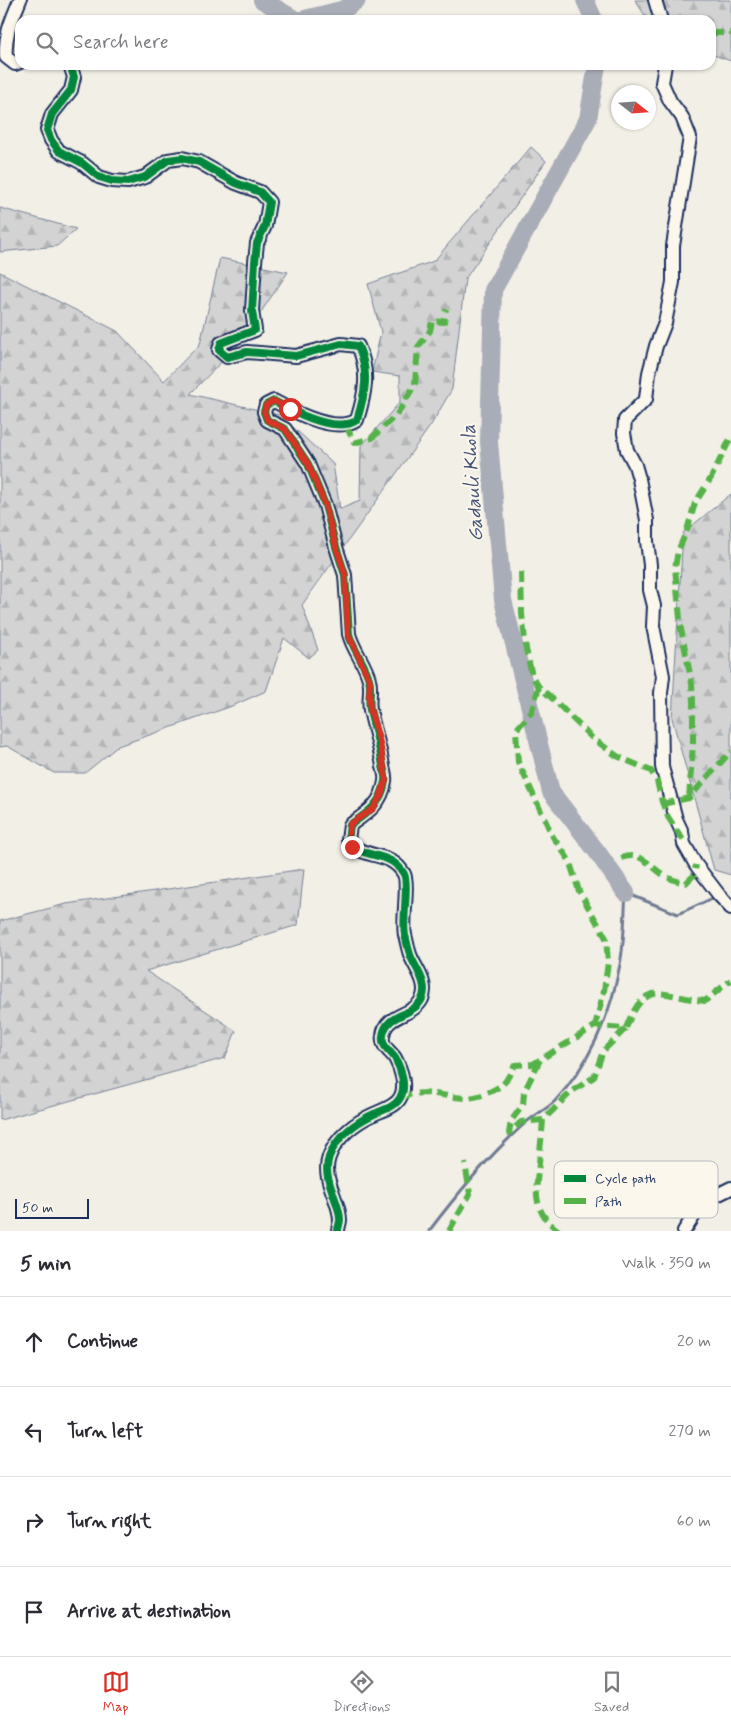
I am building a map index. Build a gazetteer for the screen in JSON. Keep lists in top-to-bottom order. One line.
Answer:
{"water":["Gadauli Khola"],"legend":["Cycle path","Path"],"scale_bar":"50 m","north":"right","page":{"search":"Search here","scale":"50 m","heading":["5 min","Walk · 350 m"],"list":[["Continue","20 m"],["Turn left","270 m"],["Turn right","60 m"],"Arrive at destination"],"nav":["Map","Directions","Saved"]}}
